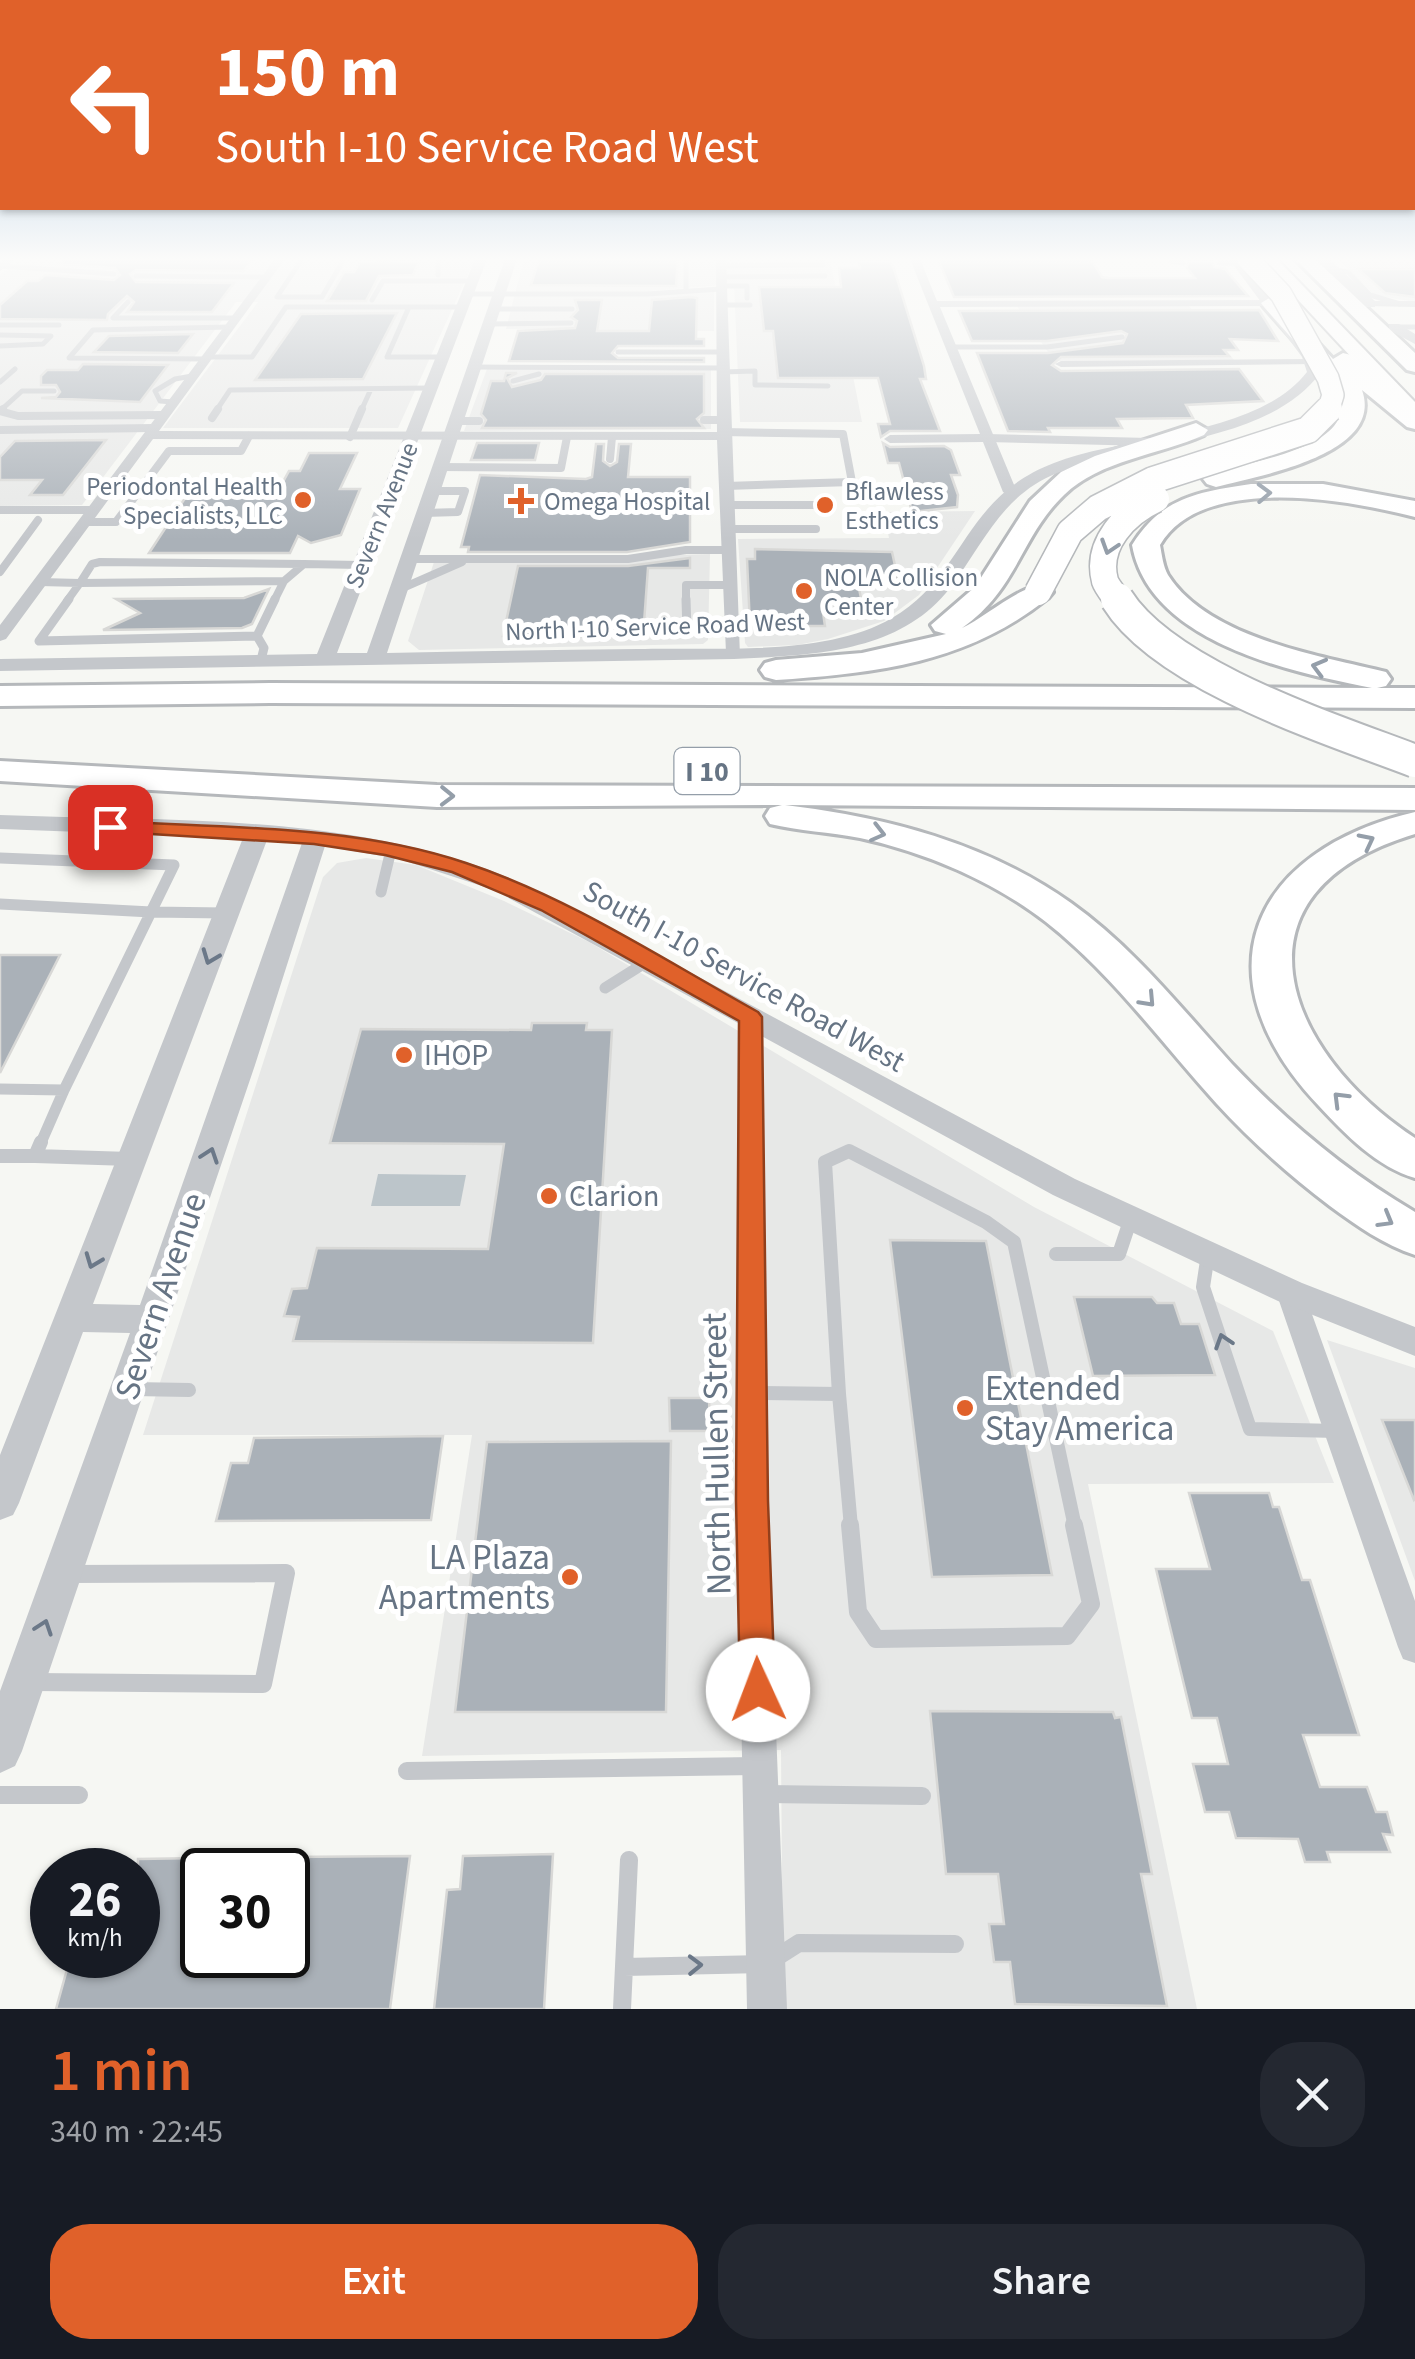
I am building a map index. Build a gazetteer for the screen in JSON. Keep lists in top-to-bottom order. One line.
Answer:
{"streets":{"highway":["I 10"],"street":["Severn Avenue","North I-10 Service Road West","South I-10 Service Road West","North Hullen Street"]},"crossings":[["Severn Avenue","North I-10 Service Road West"],["Severn Avenue","South I-10 Service Road West"],["South I-10 Service Road West","North Hullen Street"]],"places":{"other":["Periodontal Health Specialists, LLC","Bflawless Esthetics","NOLA Collision Center","IHOP","Clarion","Extended Stay America","LA Plaza Apartments"],"health":["Omega Hospital"]},"page":{"turn":["150 m","South I-10 Service Road West"],"speed":"26 km/h","limit":"30","heading":["1 min","340 m · 22:45"],"buttons":["Exit","Share"]}}
